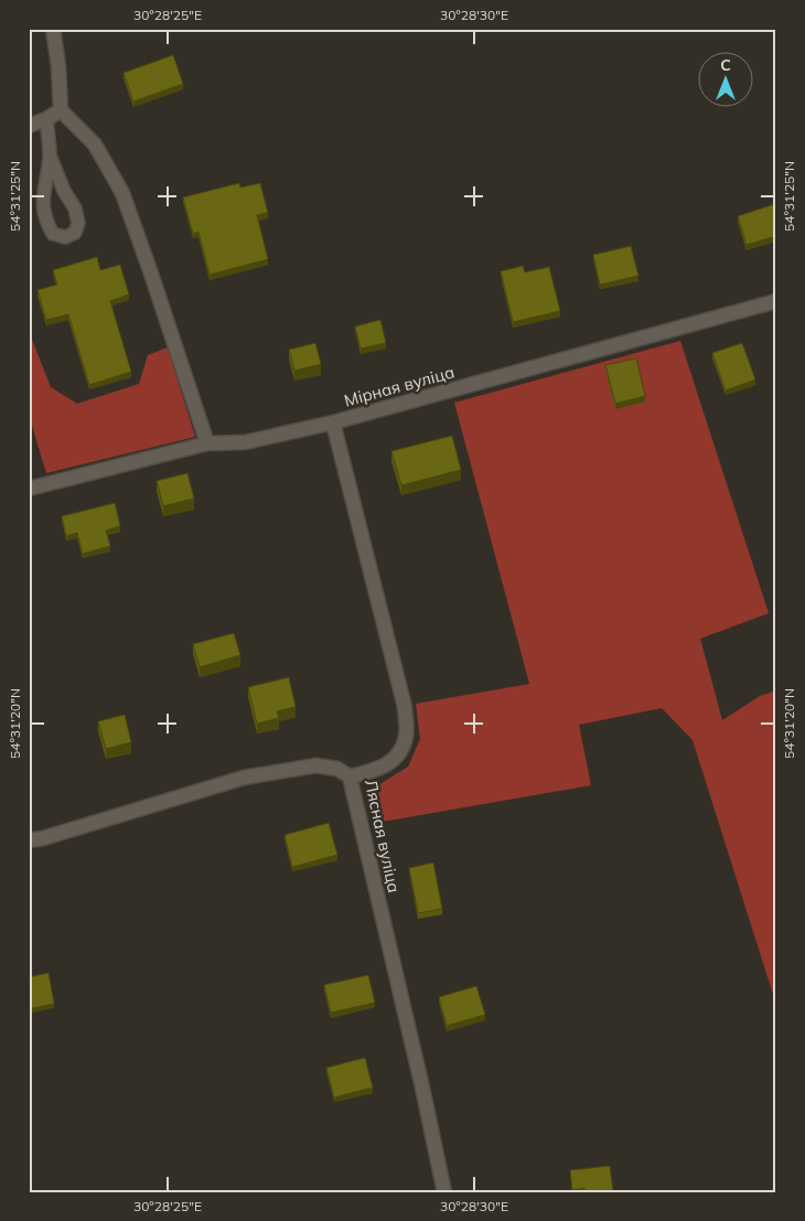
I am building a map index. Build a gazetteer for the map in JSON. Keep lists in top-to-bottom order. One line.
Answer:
{"streets":{"street":["Мірная вуліца","Лясная вуліца"]},"crossings":[["Мірная вуліца","Лясная вуліца"]],"north":"top","coordinates":["30°28'25\"E","30°28'30\"E","54°31'25\"N","54°31'20\"N"]}
